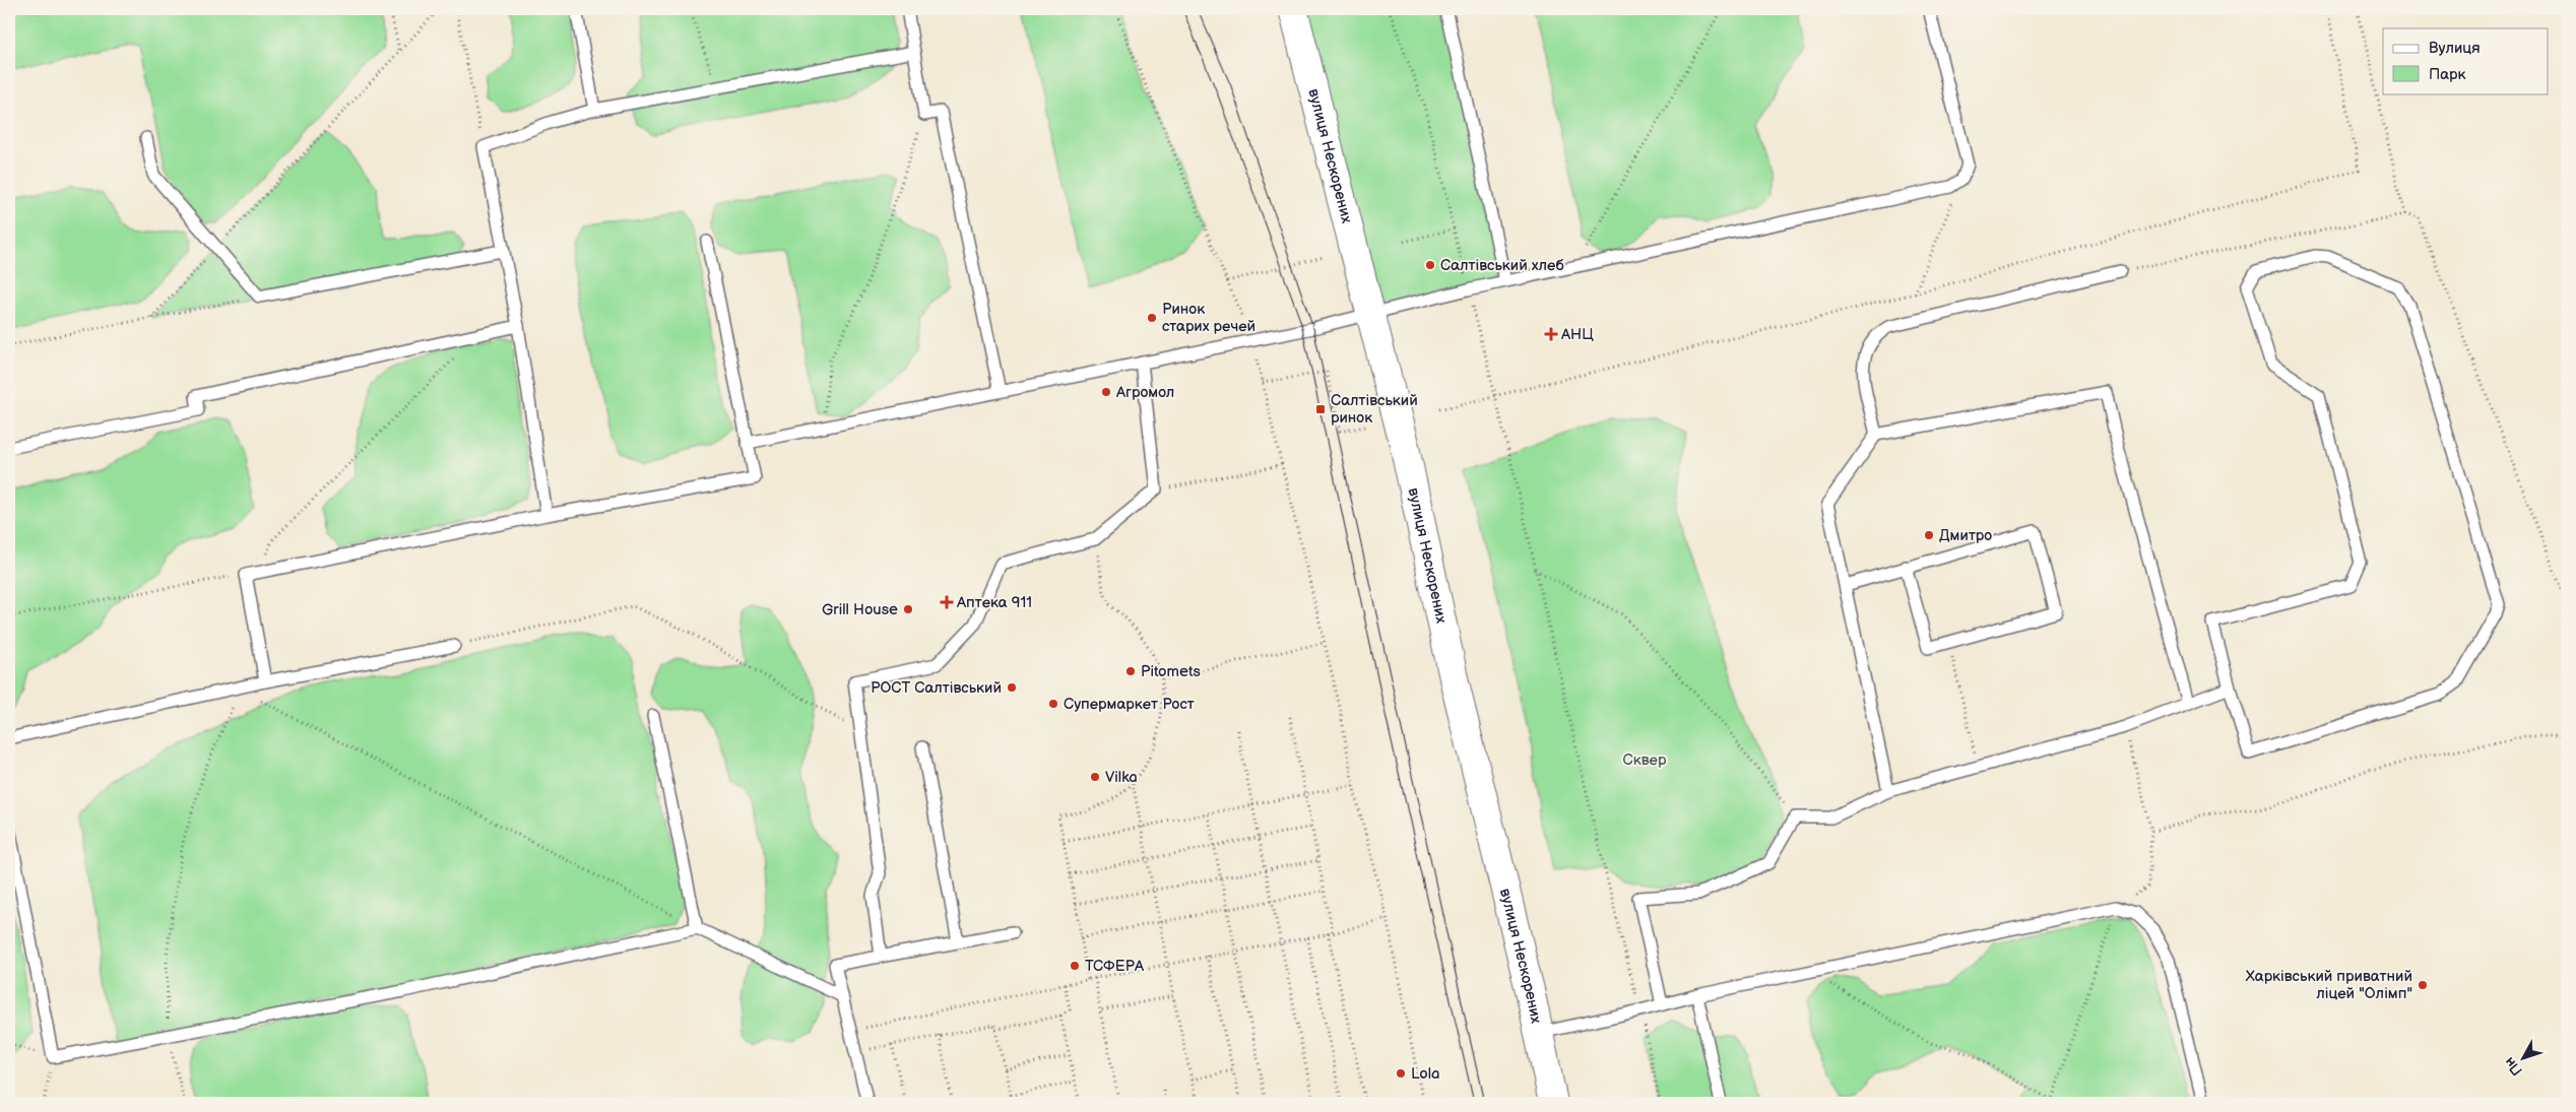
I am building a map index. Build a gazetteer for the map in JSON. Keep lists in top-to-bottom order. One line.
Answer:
{"streets":{"main road":["вулиця Нескорених"]},"parks":["Сквер"],"places":{"other":["Салтівський хлеб","Ринок старих речей","Агромол","Дмитро","Grill House","Pitomets","РОСТ Салтівський","Супермаркет Рост","Vilka","ТСФЕРА","Харківський приватний ліцей \"Олімп\"","Lola"],"health":["АНЦ","Аптека 911"],"transit":["Салтівський ринок"]},"legend":["Вулиця","Парк"],"north":"bottom left"}
